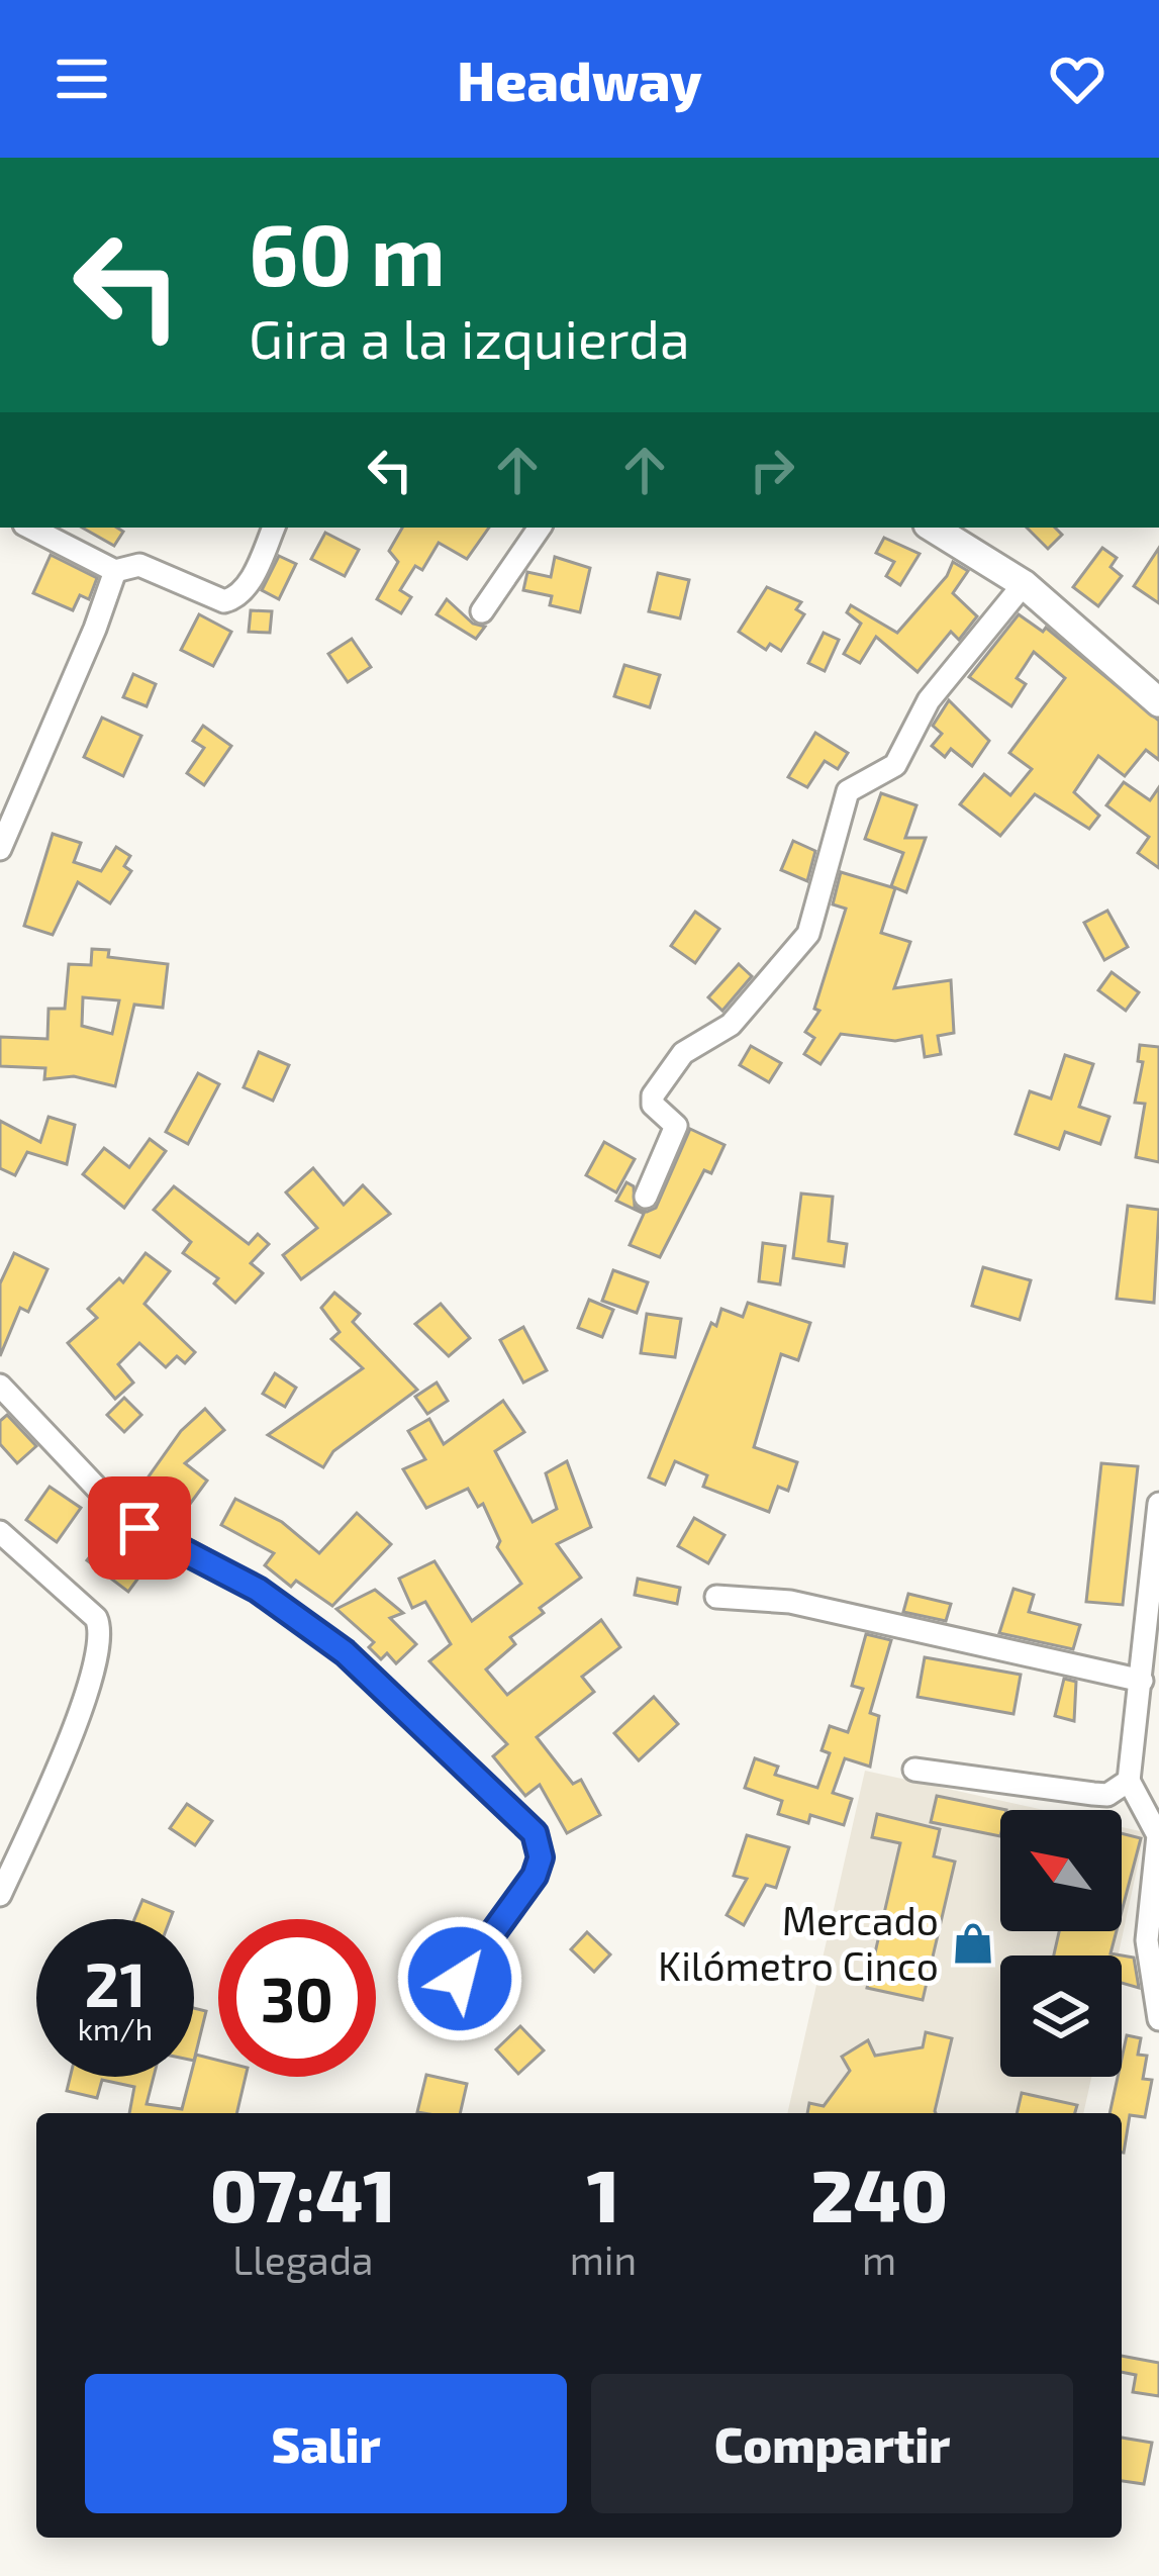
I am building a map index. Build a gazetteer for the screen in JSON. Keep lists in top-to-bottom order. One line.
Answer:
{"places":{"shop":["Mercado Kilómetro Cinco"]},"north":"top left","page":{"header":"Headway","turn":["60 m","Gira a la izquierda"],"speed":"21 km/h","limit":"30","eta":["07:41","Llegada","1","min","240","m"],"buttons":["Salir","Compartir"]}}
